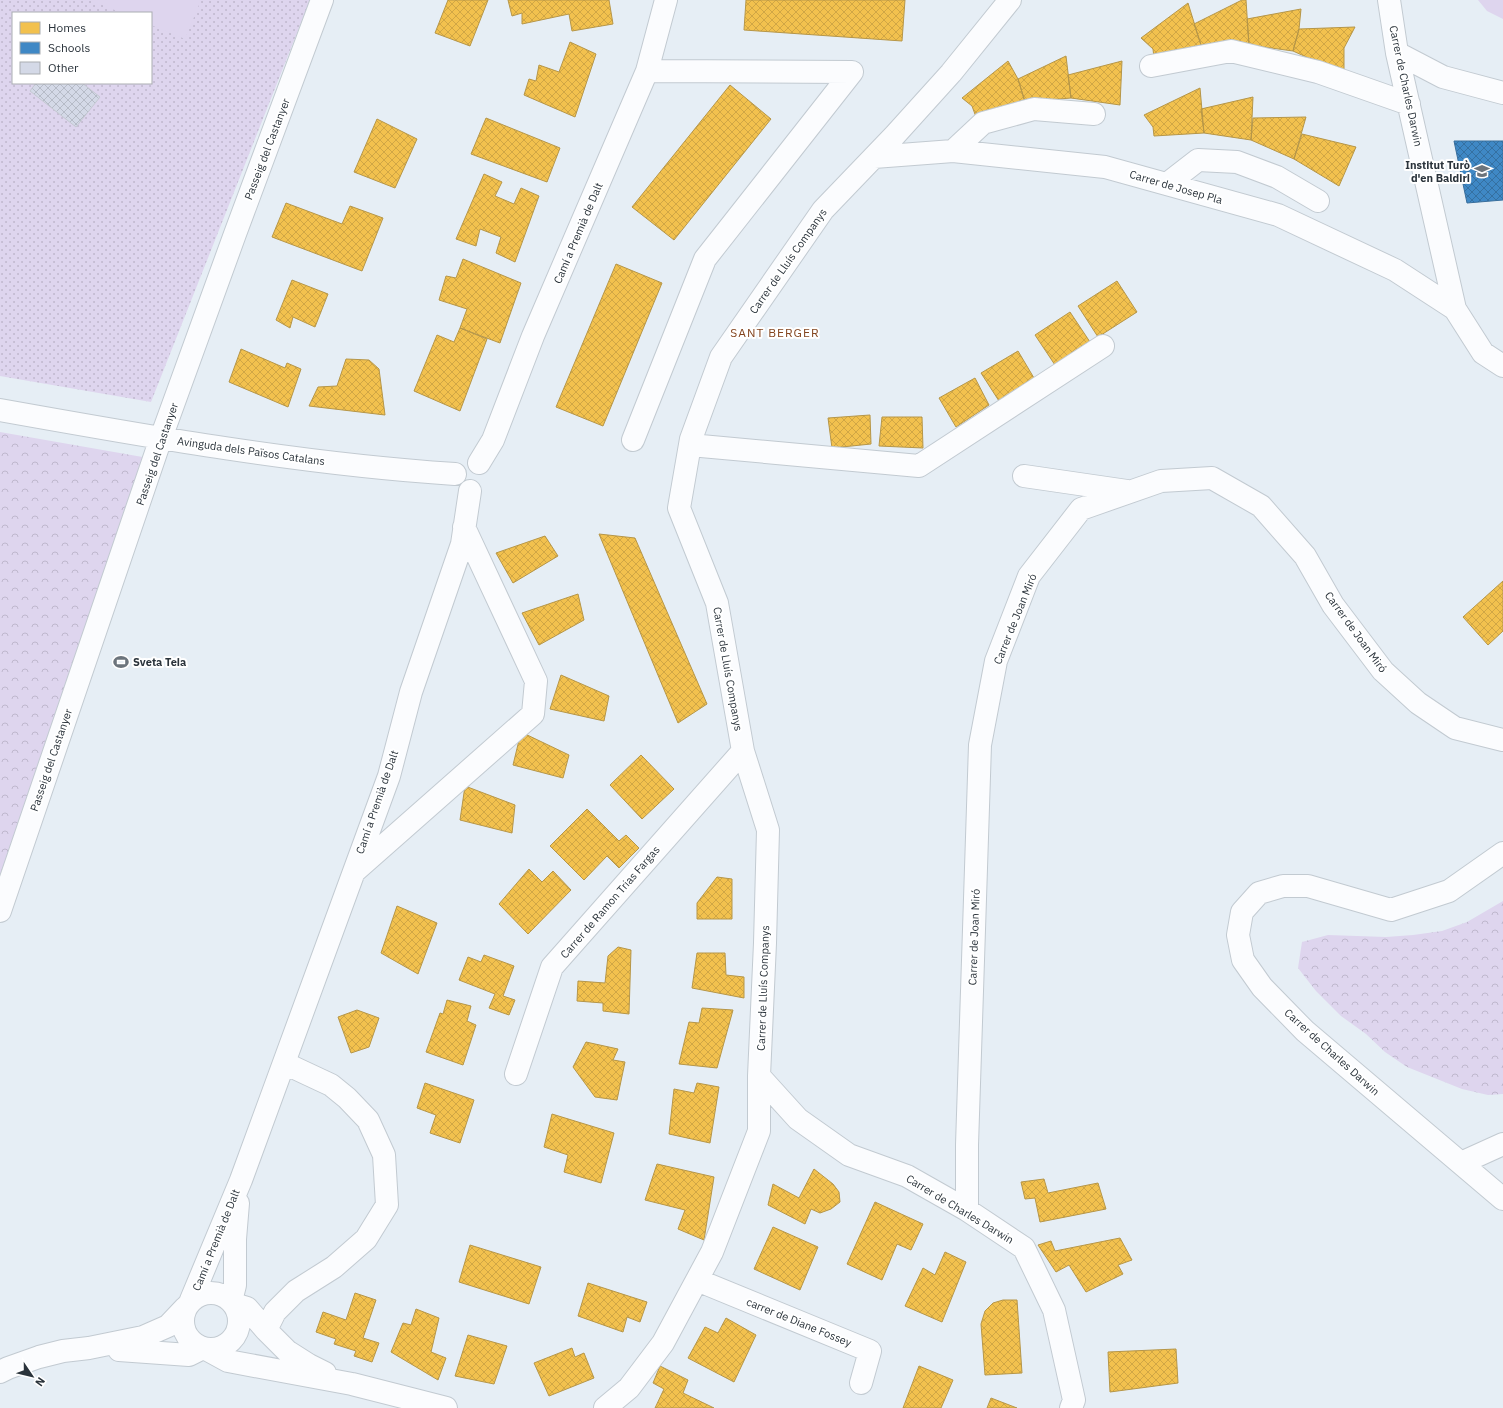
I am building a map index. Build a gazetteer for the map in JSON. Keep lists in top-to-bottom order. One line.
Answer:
{"streets":{"street":["Carrer de Charles Darwin","Passeig del Castanyer","Carrer de Josep Pla","Camí a Premià de Dalt","Carrer de Lluís Companys","Avinguda dels Països Catalans","Carrer de Joan Miró","Carrer de Ramon Trias Fargas","carrer de Diane Fossey"]},"crossings":[["Carrer de Charles Darwin","Carrer de Josep Pla"],["Carrer de Charles Darwin","Carrer de Lluís Companys"],["Carrer de Charles Darwin","Carrer de Joan Miró"],["Passeig del Castanyer","Avinguda dels Països Catalans"],["Carrer de Josep Pla","Carrer de Lluís Companys"],["Camí a Premià de Dalt","Avinguda dels Països Catalans"],["Carrer de Lluís Companys","Carrer de Ramon Trias Fargas"],["Carrer de Lluís Companys","carrer de Diane Fossey"]],"districts":["SANT BERGER"],"places":{"school or university":["Institut Turò d'en Baldiri"],"sports":["Sveta Teia"]},"legend":["Homes","Schools","Other"],"north":"bottom right"}
